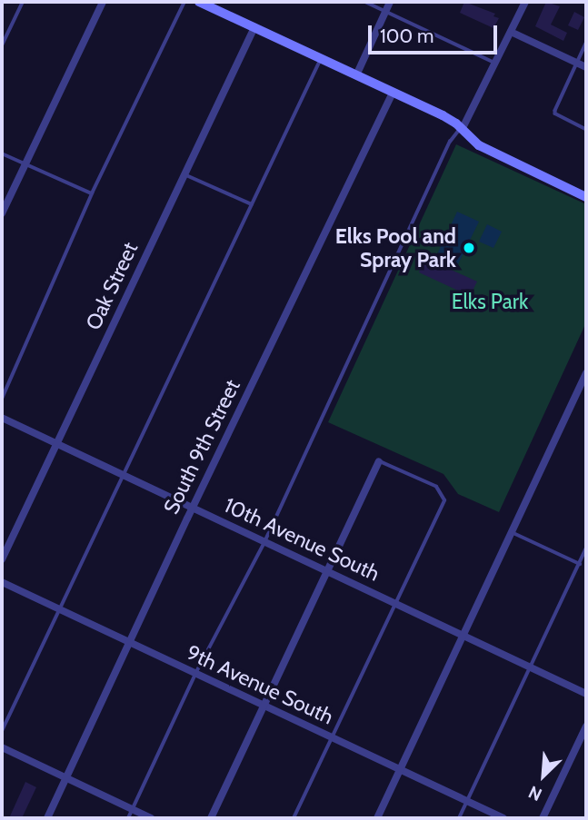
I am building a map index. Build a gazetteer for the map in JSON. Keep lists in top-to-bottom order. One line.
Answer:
{"streets":{"street":["Oak Street","South 9th Street","10th Avenue South","9th Avenue South"]},"crossings":[["Oak Street","10th Avenue South"],["South 9th Street","10th Avenue South"],["South 9th Street","9th Avenue South"]],"parks":["Elks Park"],"places":["Elks Pool and Spray Park"],"scale_bar":"100 m","north":"bottom left"}
